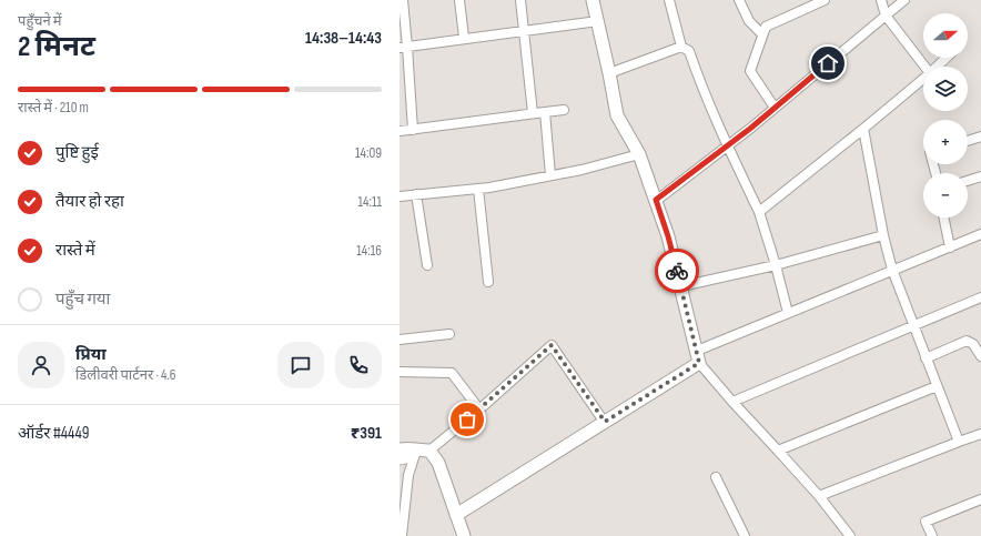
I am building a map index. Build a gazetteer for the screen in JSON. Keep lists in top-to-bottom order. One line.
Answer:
{"north":"right","page":{"heading":["2 मिनट","पहुँचने में","14:38–14:43"],"panel":["प्रिया","डिलीवरी पार्टनर · 4.6","ऑर्डर #4449","₹391"],"map_buttons":["+","−"],"bar":"रास्ते में · 210 m","list":[["पुष्टि हुई","14:09"],["तैयार हो रहा","14:11"],["रास्ते में","14:16"],"पहुँच गया"]}}
